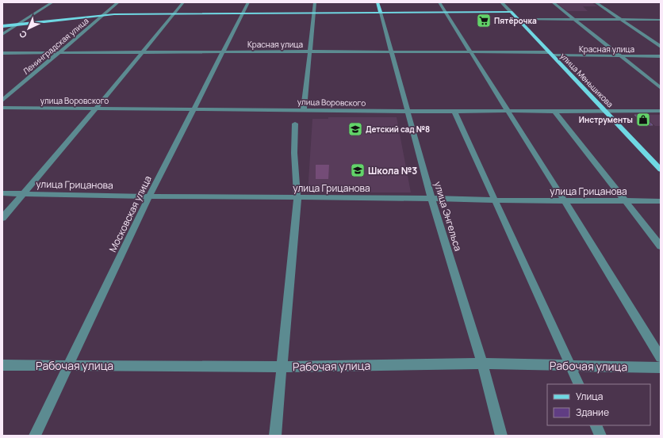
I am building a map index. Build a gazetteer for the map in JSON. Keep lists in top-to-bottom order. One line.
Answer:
{"streets":{"main road":["улица Меньшикова","улица Энгельса"],"street":["Красная улица","Ленинградская улица","улица Воровского","улица Грицанова","Московская улица","Рабочая улица"]},"crossings":[["Красная улица","Ленинградская улица"],["Красная улица","улица Меньшикова"],["Красная улица","Московская улица"],["Красная улица","улица Энгельса"],["улица Меньшикова","улица Воровского"],["улица Воровского","Московская улица"],["улица Воровского","улица Энгельса"],["улица Грицанова","Московская улица"],["улица Грицанова","улица Энгельса"],["Московская улица","Рабочая улица"],["улица Энгельса","Рабочая улица"]],"places":{"supermarket":["Пятёрочка"],"shop":["Инструменты"],"school or university":["Детский сад №8","Школа №3"]},"legend":["Улица","Здание"],"north":"bottom left"}
